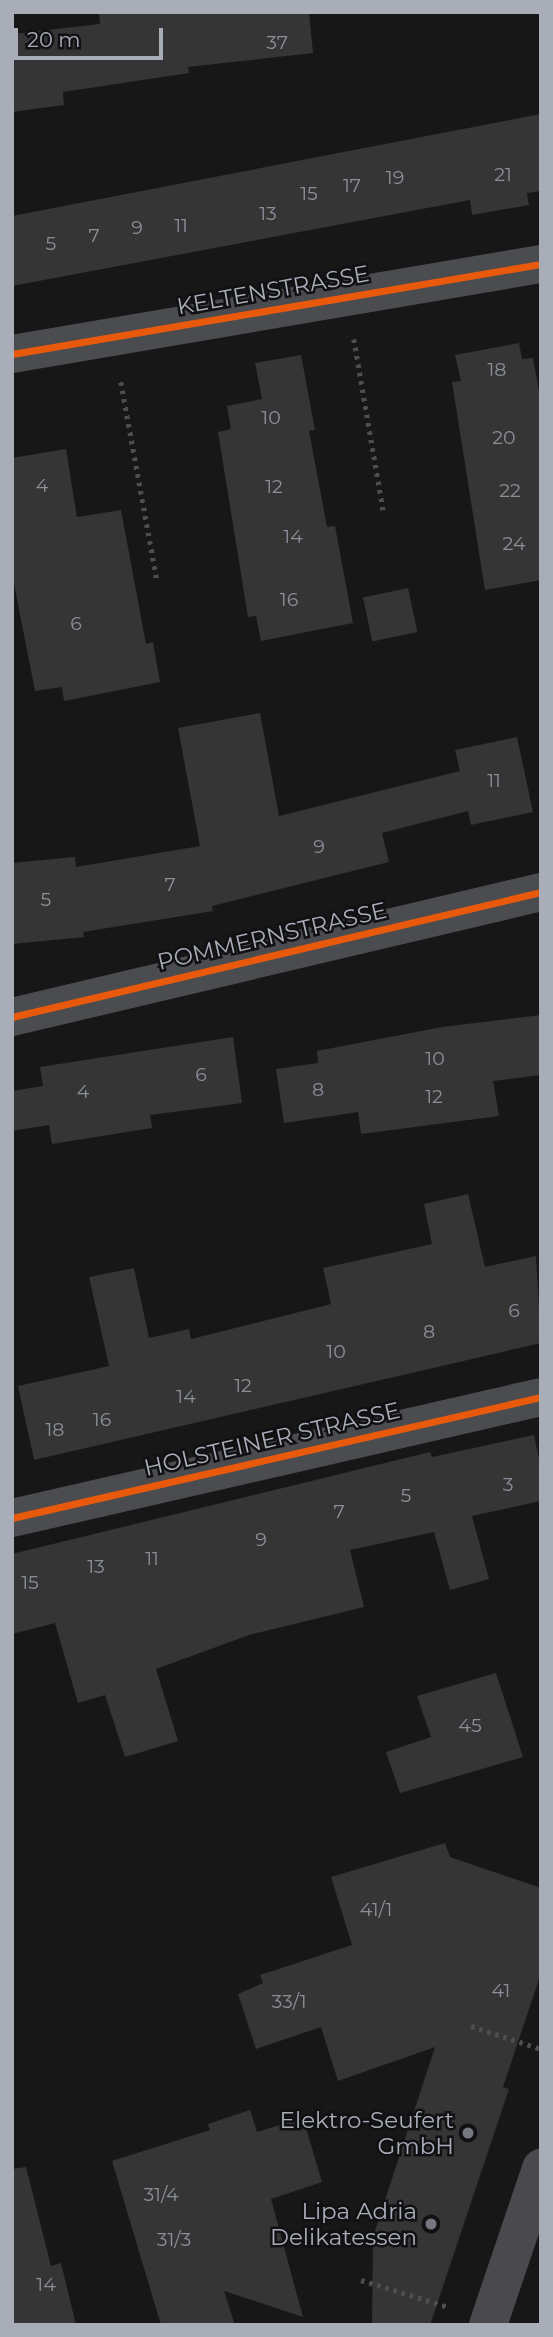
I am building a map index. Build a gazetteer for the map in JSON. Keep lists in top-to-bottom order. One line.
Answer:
{"streets":{"street":["KELTENSTRASSE","POMMERNSTRASSE","HOLSTEINER STRASSE"]},"places":["Elektro-Seufert GmbH","Lipa Adria Delikatessen"],"house_numbers":["37","21","19","17","15","13","11","9","7","5","18","10","20","4","12","22","14","24","16","6","11","9","7","5","10","6","8","4","12","6","8","10","12","14","16","18","3","5","7","9","11","13","15","45","41/1","41","33/1","31/4","31/3","14"],"scale_bar":"20 m"}
